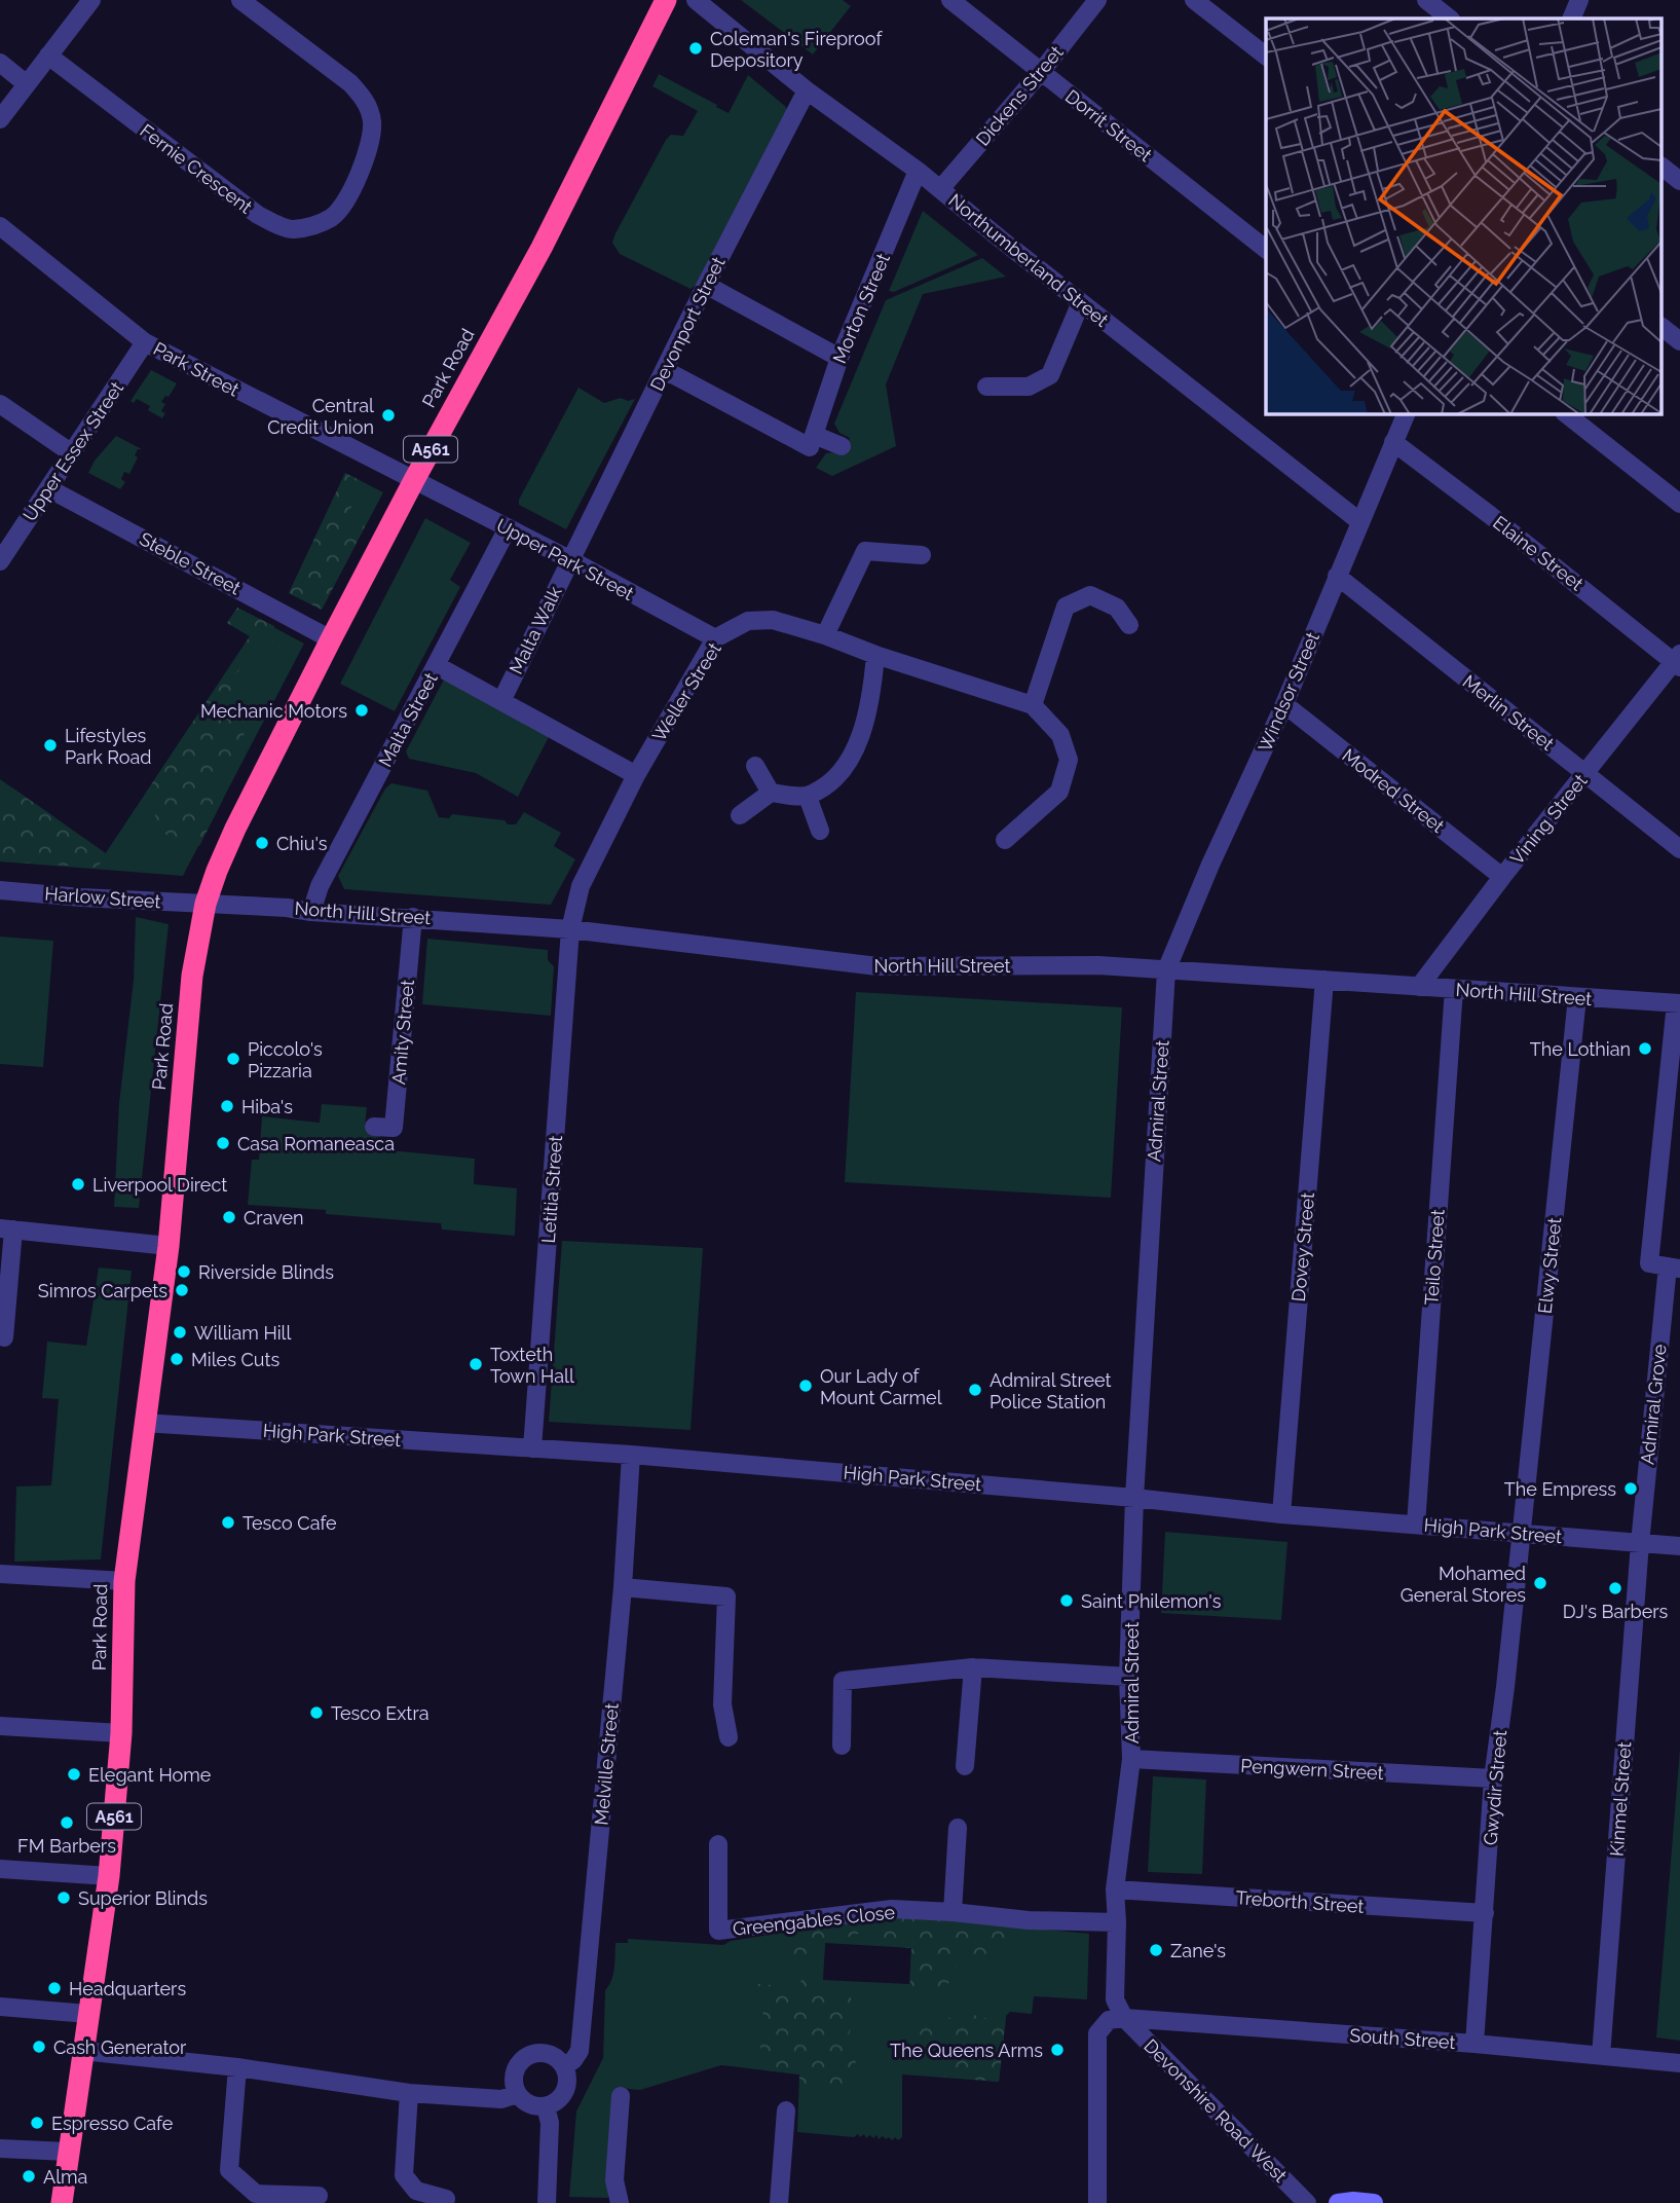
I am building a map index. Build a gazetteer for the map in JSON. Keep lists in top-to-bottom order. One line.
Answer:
{"streets":{"highway":["Park Road","A561"],"street":["Dickens Street","Dorrit Street","Fernie Crescent","Northumberland Street","Morton Street","Devonport Street","Park Street","Upper Essex Street","Elaine Street","Upper Park Street","Steble Street","Malta Walk","Weller Street","Windsor Street","Merlin Street","Malta Street","Modred Street","Vining Street","Harlow Street","North Hill Street","Amity Street","Admiral Street","Letitia Street","Dovey Street","Teilo Street","Elwy Street","Admiral Grove","High Park Street","Melville Street","Pengwern Street","Gwydir Street","Kinmel Street","Treborth Street","Greengables Close","South Street","Devonshire Road West"]},"crossings":[["Dickens Street","Dorrit Street"],["Dickens Street","Northumberland Street"],["Northumberland Street","Morton Street"],["Northumberland Street","Devonport Street"],["Northumberland Street","Windsor Street"],["Devonport Street","Upper Park Street"],["Devonport Street","Malta Walk"],["Park Road","Park Street"],["Park Road","Upper Park Street"],["Park Road","Steble Street"],["Park Road","Harlow Street"],["Park Road","North Hill Street"],["Park Road","High Park Street"],["Park Street","Upper Essex Street"],["Park Street","Upper Park Street"],["Upper Essex Street","Steble Street"],["Elaine Street","Windsor Street"],["Elaine Street","Vining Street"],["Upper Park Street","Malta Walk"],["Upper Park Street","Weller Street"],["Upper Park Street","Malta Street"],["Weller Street","North Hill Street"],["Weller Street","Letitia Street"],["Windsor Street","Merlin Street"],["Windsor Street","Modred Street"],["Windsor Street","North Hill Street"],["Windsor Street","Admiral Street"],["Merlin Street","Vining Street"],["Malta Street","North Hill Street"],["Modred Street","Vining Street"],["Vining Street","North Hill Street"],["Harlow Street","North Hill Street"],["North Hill Street","Amity Street"],["North Hill Street","Admiral Street"],["North Hill Street","Letitia Street"],["North Hill Street","Dovey Street"],["North Hill Street","Teilo Street"],["North Hill Street","Elwy Street"],["Admiral Street","High Park Street"],["Admiral Street","Pengwern Street"],["Admiral Street","Treborth Street"],["Admiral Street","Greengables Close"],["Admiral Street","South Street"],["Admiral Street","Devonshire Road West"],["Letitia Street","High Park Street"],["Dovey Street","High Park Street"],["Teilo Street","High Park Street"],["Elwy Street","High Park Street"],["Elwy Street","Gwydir Street"],["Admiral Grove","High Park Street"],["Admiral Grove","Kinmel Street"],["High Park Street","Melville Street"],["High Park Street","Gwydir Street"],["High Park Street","Kinmel Street"],["Pengwern Street","Gwydir Street"],["Gwydir Street","Treborth Street"],["Gwydir Street","South Street"],["Kinmel Street","South Street"],["South Street","Devonshire Road West"]],"places":["Coleman's Fireproof Depository","Central Credit Union","Mechanic Motors","Lifestyles Park Road","Chiu's","The Lothian","Piccolo's Pizzaria","Hiba's","Casa Romaneasca","Liverpool Direct","Craven","Riverside Blinds","Simros Carpets","William Hill","Miles Cuts","Toxteth Town Hall","Our Lady of Mount Carmel","Admiral Street Police Station","The Empress","Tesco Cafe","Mohamed General Stores","DJ's Barbers","Saint Philemon's","Tesco Extra","Elegant Home","FM Barbers","Superior Blinds","Zane's","Headquarters","Cash Generator","The Queens Arms","Espresso Cafe","Alma"]}
